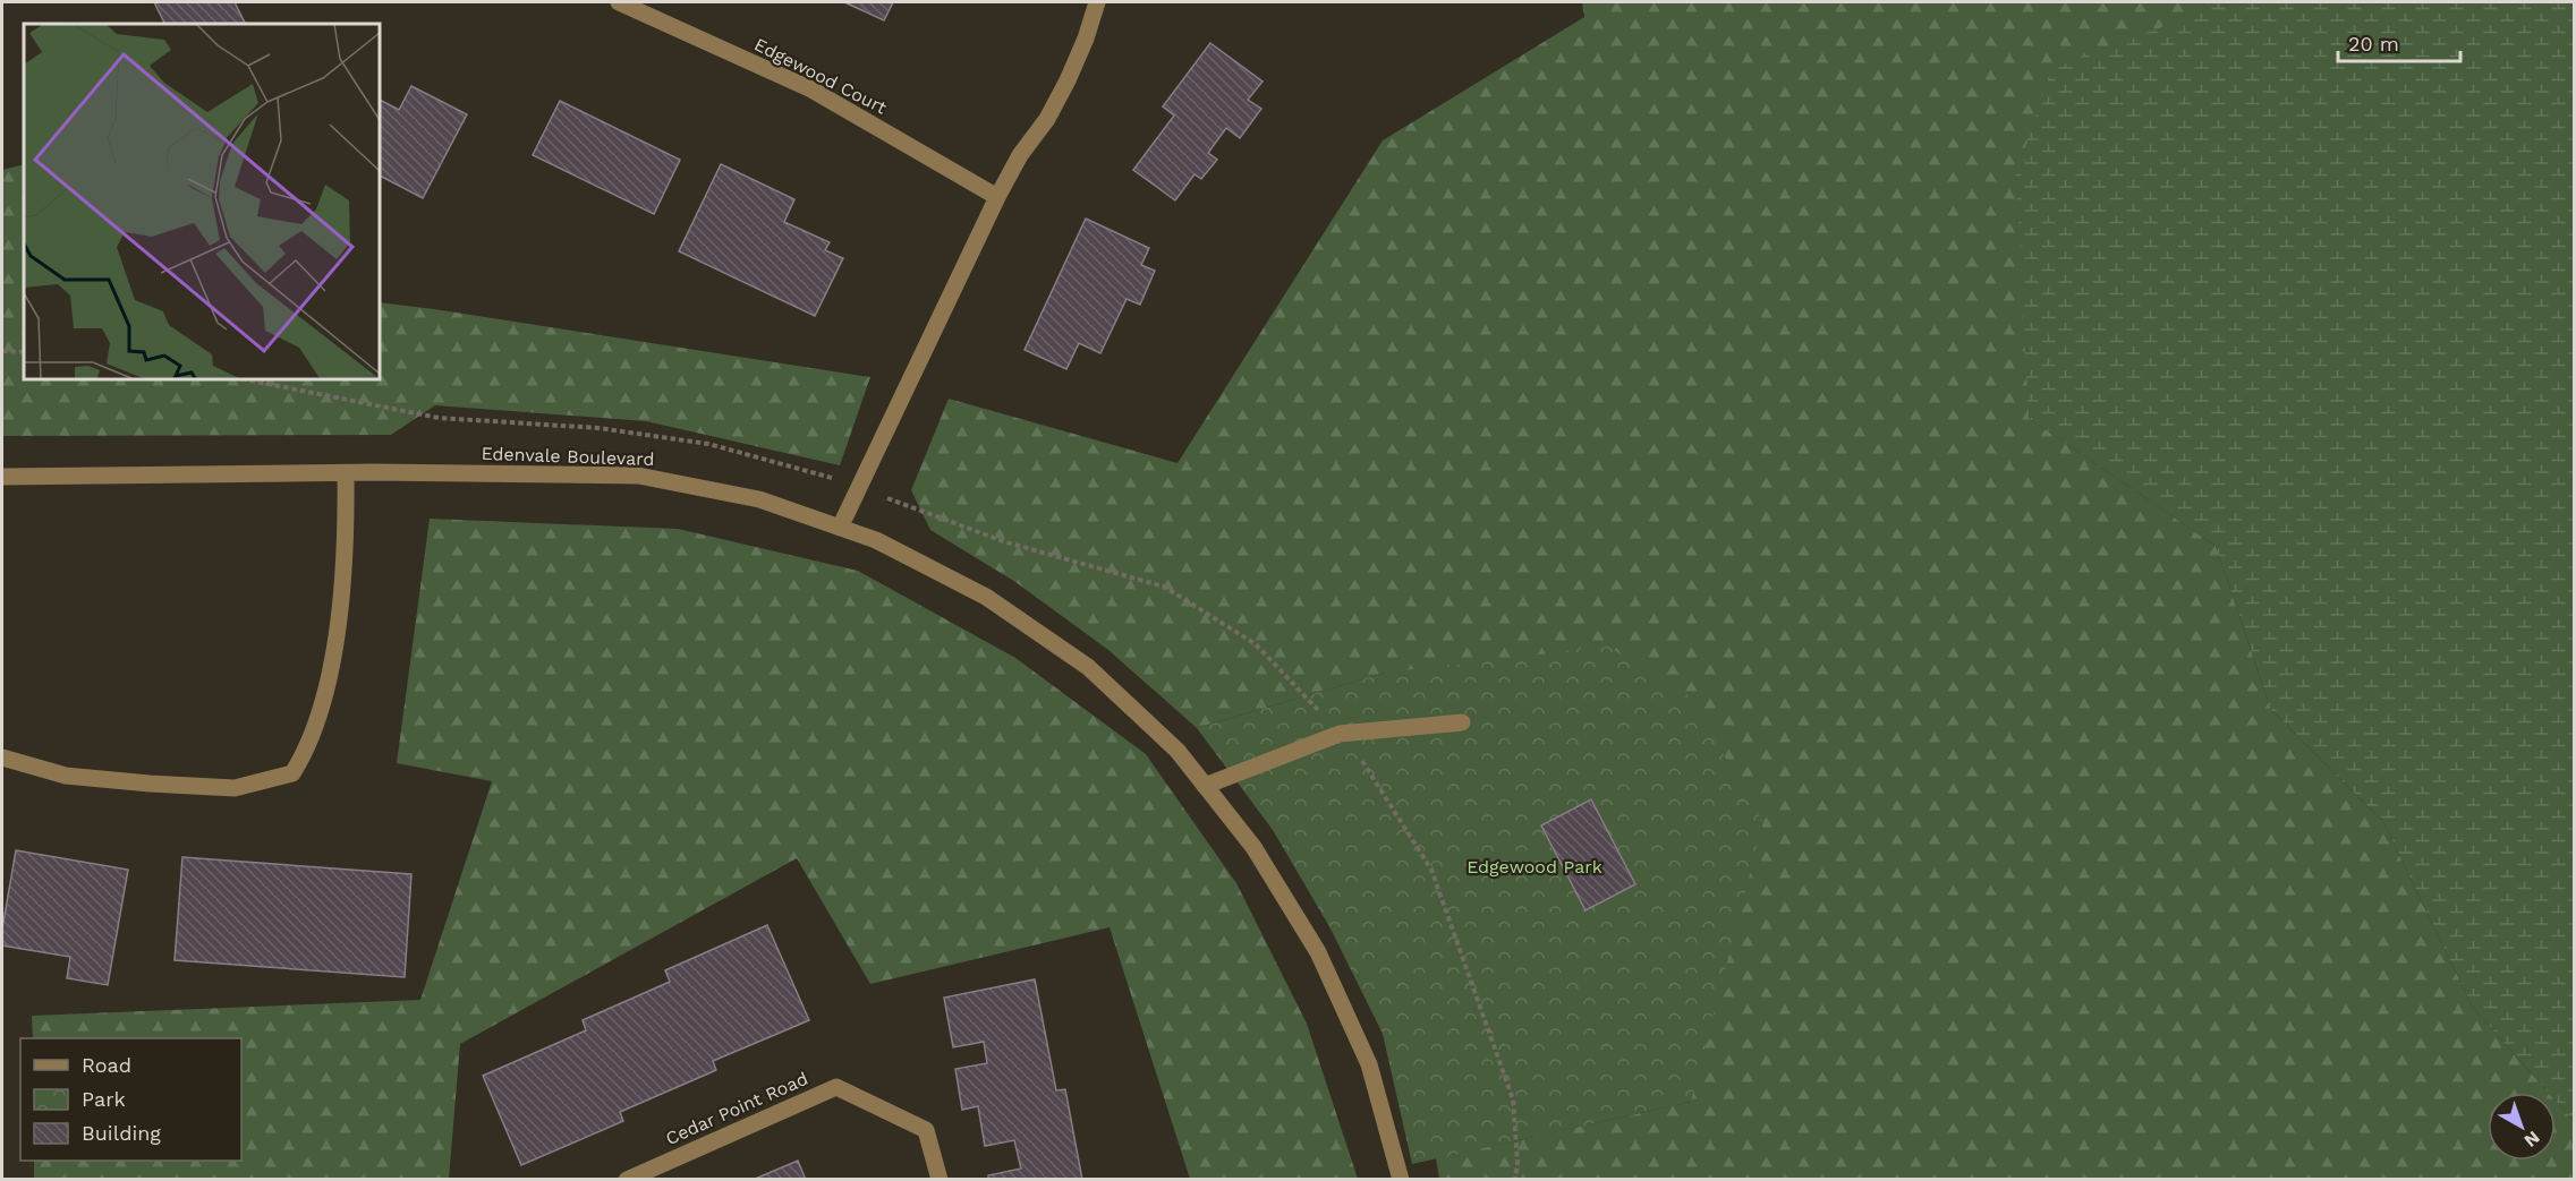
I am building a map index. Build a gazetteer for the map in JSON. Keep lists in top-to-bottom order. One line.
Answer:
{"streets":{"street":["Edgewood Court","Edenvale Boulevard","Cedar Point Road"]},"parks":["Edgewood Park"],"legend":["Road","Park","Building"],"scale_bar":"20 m","north":"bottom right"}
